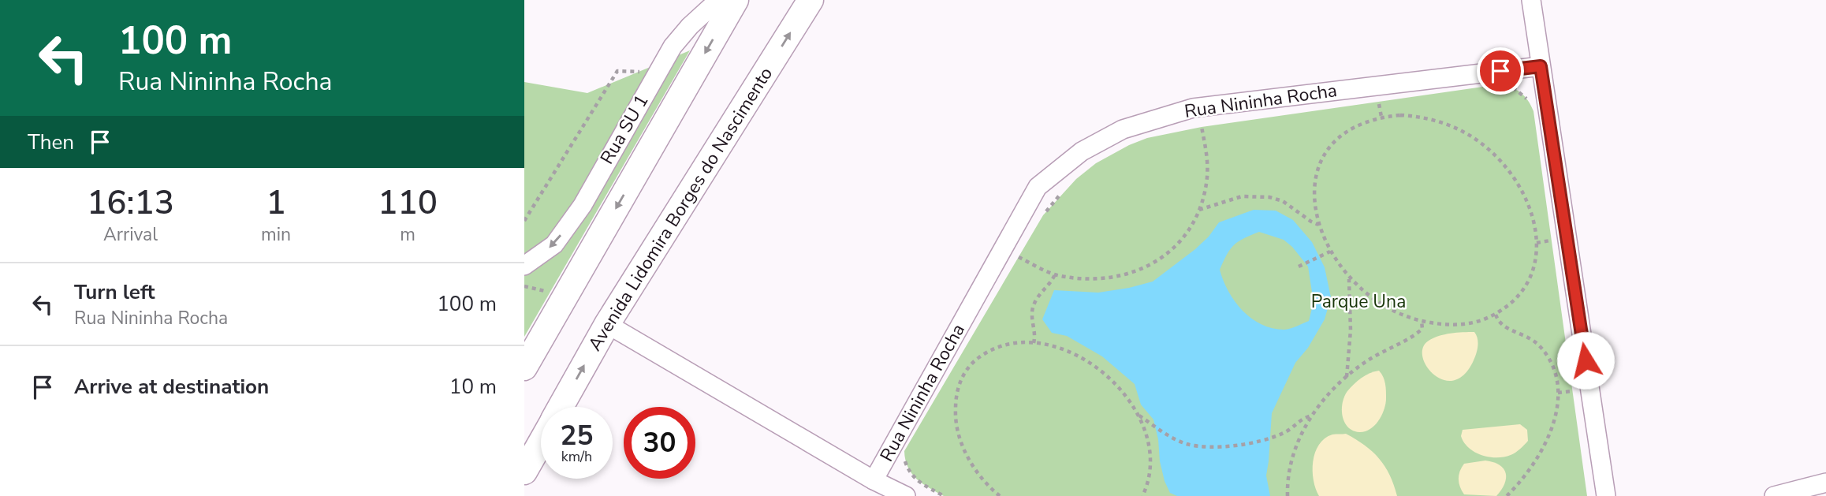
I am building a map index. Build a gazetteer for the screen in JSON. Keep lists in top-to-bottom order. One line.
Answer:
{"streets":{"street":["Rua Nininha Rocha","Rua SU 1","Avenida Lidomira Borges do Nascimento"]},"parks":["Parque Una"],"page":{"turn":["100 m","Rua Nininha Rocha"],"then":"Then","eta":["16:13","Arrival","1","min","110","m"],"list":[{"name":"Turn left","note":"Rua Nininha Rocha","value":"100 m"},{"name":"Arrive at destination","value":"10 m"}],"speed":"25 km/h","limit":"30"}}
